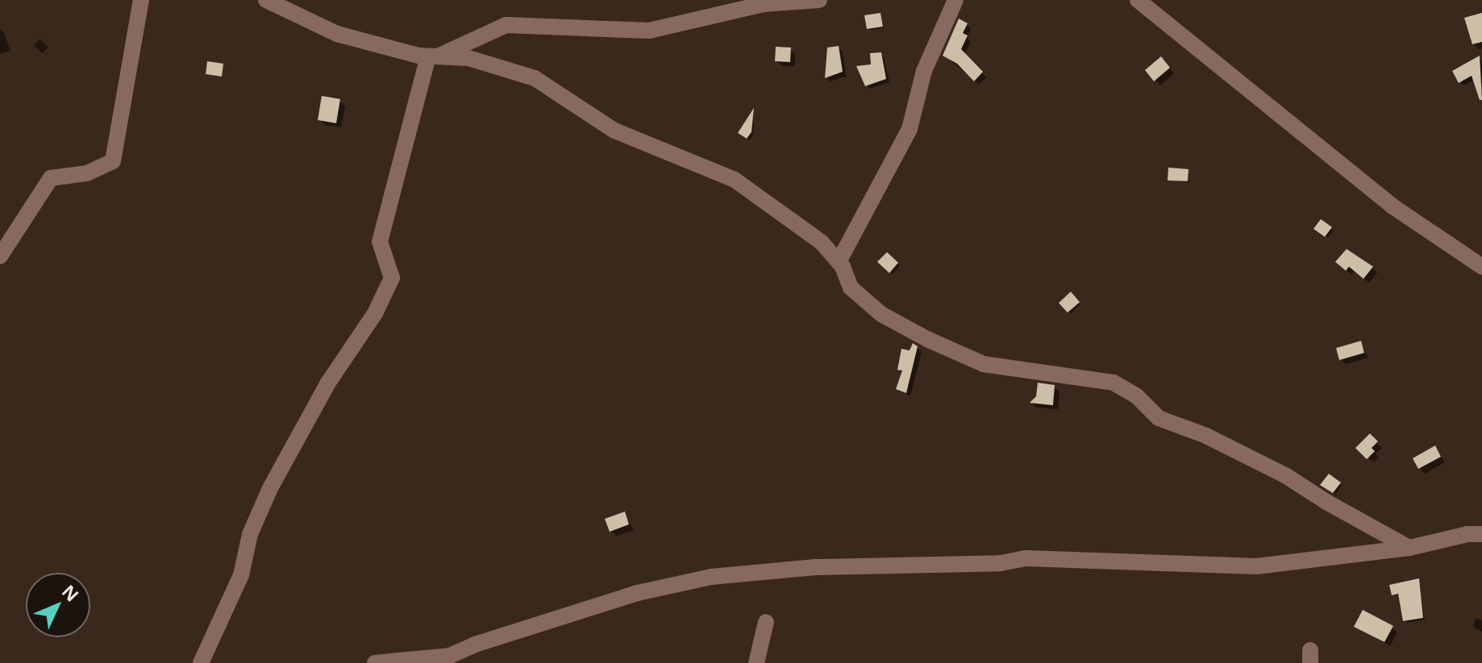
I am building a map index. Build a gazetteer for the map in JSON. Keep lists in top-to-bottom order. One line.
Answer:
{"north":"top right"}
